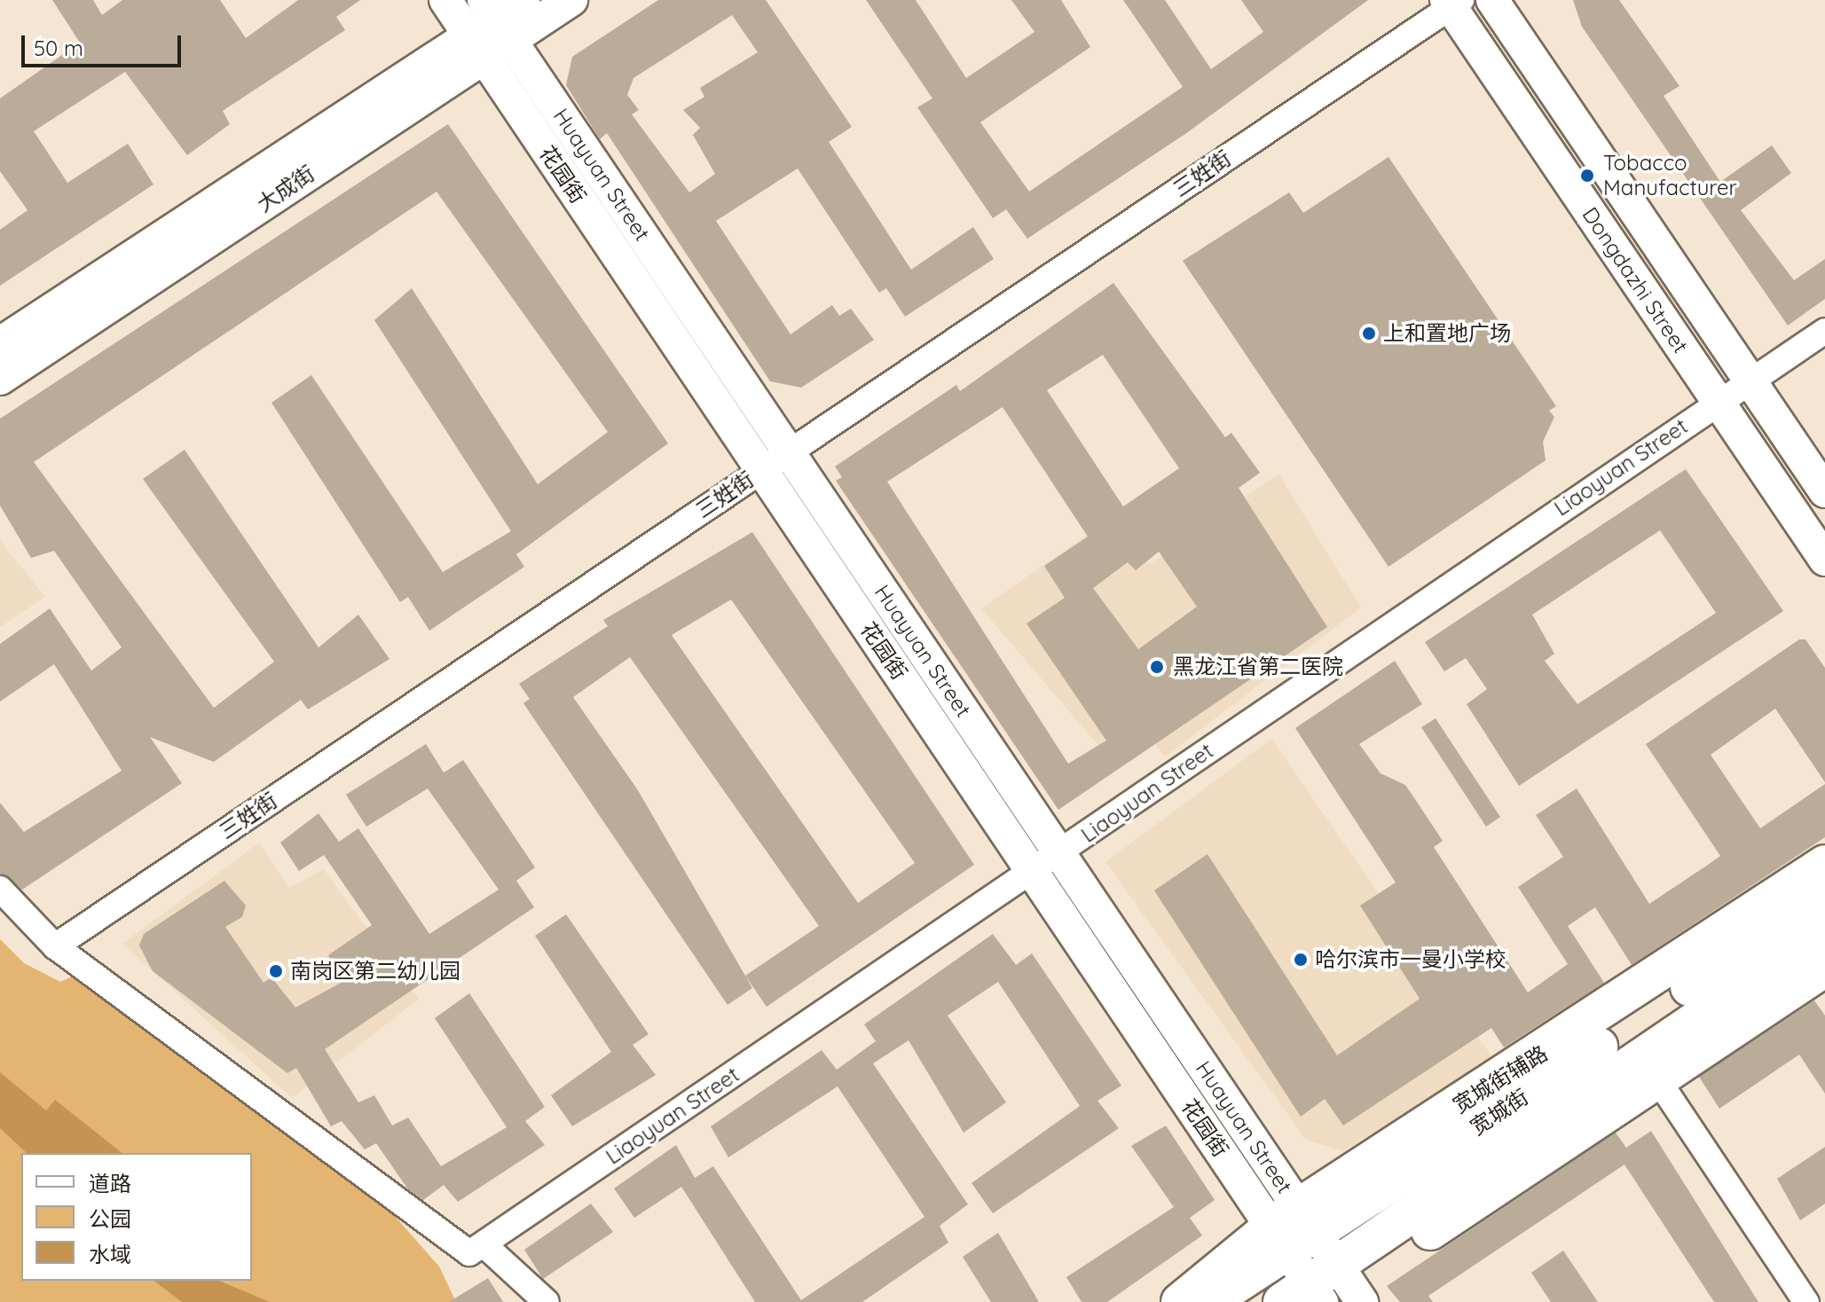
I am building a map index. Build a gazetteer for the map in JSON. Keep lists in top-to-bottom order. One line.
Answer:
{"streets":{"highway":["宽城街辅路","宽城街"],"main road":["花园街","Huayuan Street","大成街","Dongdazhi Street"],"street":["三姓街","Liaoyuan Street"]},"crossings":[["三姓街","花园街"],["三姓街","Huayuan Street"],["三姓街","Dongdazhi Street"],["花园街","Huayuan Street"],["花园街","大成街"],["花园街","Liaoyuan Street"],["花园街","宽城街辅路"],["花园街","宽城街"],["Huayuan Street","大成街"],["Huayuan Street","Liaoyuan Street"],["Huayuan Street","宽城街辅路"],["Huayuan Street","宽城街"],["Dongdazhi Street","Liaoyuan Street"],["宽城街辅路","宽城街"]],"places":["Tobacco Manufacturer","上和置地广场","黑龙江省第二医院","哈尔滨市一曼小学校","南岗区第二幼儿园"],"legend":["道路","公园","水域"],"scale_bar":"50 m"}
